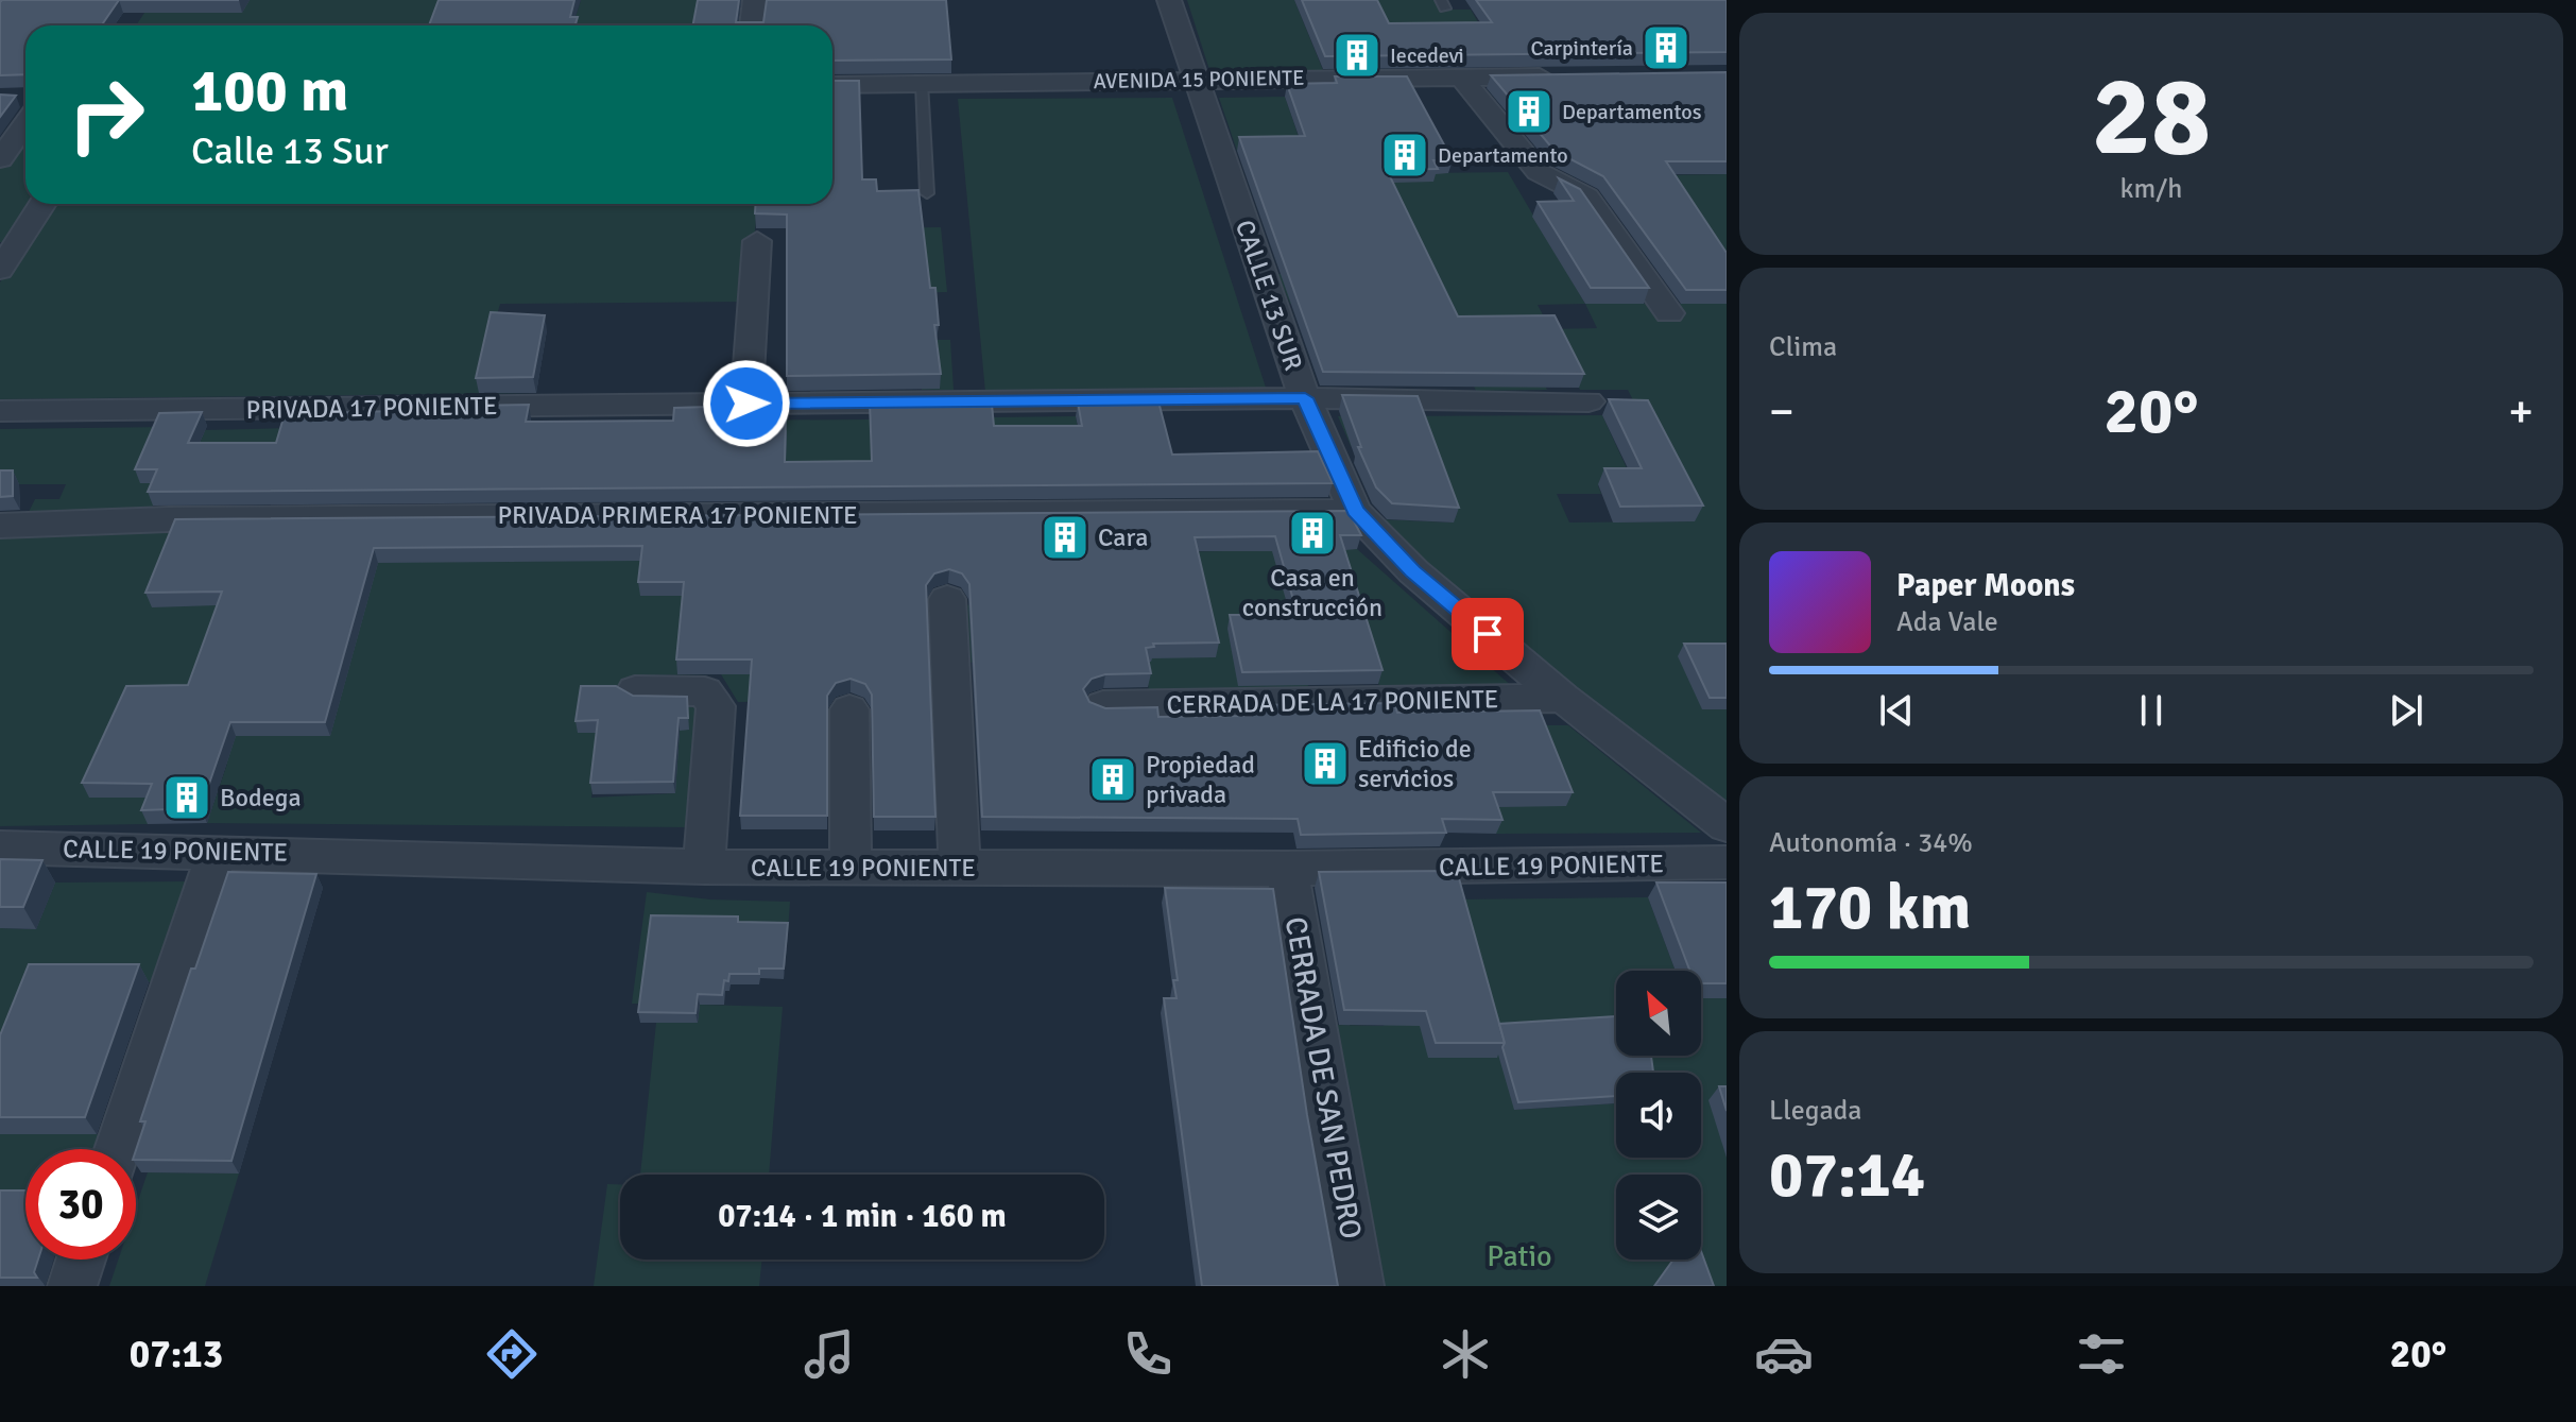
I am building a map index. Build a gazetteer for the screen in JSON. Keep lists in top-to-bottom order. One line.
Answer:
{"streets":{"street":["AVENIDA 15 PONIENTE","CALLE 13 SUR","PRIVADA 17 PONIENTE","PRIVADA PRIMERA 17 PONIENTE","CERRADA DE LA 17 PONIENTE","CALLE 19 PONIENTE","CERRADA DE SAN PEDRO"]},"crossings":[["AVENIDA 15 PONIENTE","CALLE 13 SUR"],["CALLE 13 SUR","PRIVADA 17 PONIENTE"],["CALLE 13 SUR","PRIVADA PRIMERA 17 PONIENTE"],["CALLE 13 SUR","CERRADA DE LA 17 PONIENTE"],["CALLE 19 PONIENTE","CERRADA DE SAN PEDRO"]],"parks":["Patio"],"places":{"building":["Carpintería","Iecedevi","Departamentos","Departamento","Casa en construcción","Cara","Edificio de servicios","Propiedad privada","Bodega"]},"north":"top left","page":{"tile":[["28","km/h"],"Clima",["Autonomía · 34%","170 km"],["Llegada","07:14"]],"turn":["100 m","Calle 13 Sur"],"heat":["−","20°","+"],"song":["Paper Moons","Ada Vale"],"limit":"30","trip":"07:14 · 1 min · 160 m","tabs":["07:13","20°"]}}
